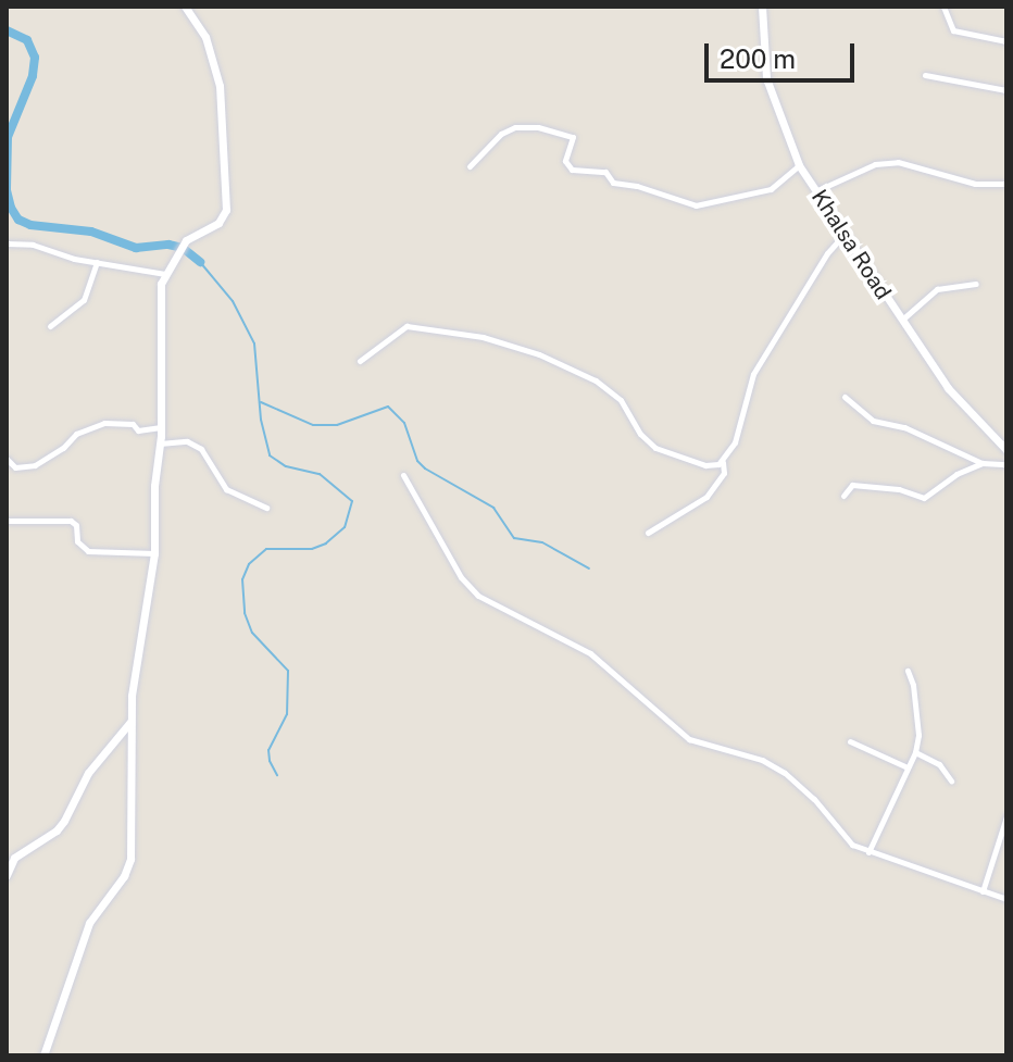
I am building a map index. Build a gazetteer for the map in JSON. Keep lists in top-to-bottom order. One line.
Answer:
{"streets":{"street":["Khalsa Road"]},"scale_bar":"200 m"}
